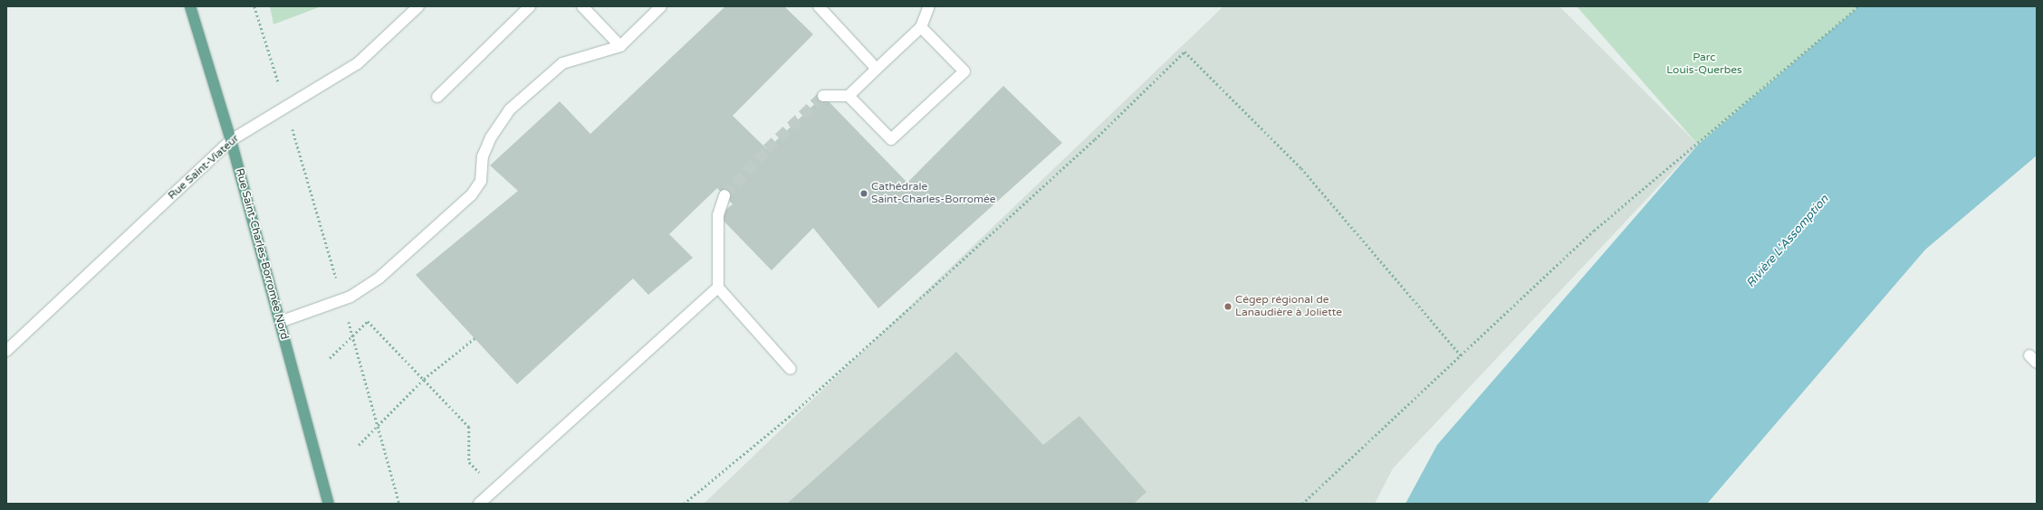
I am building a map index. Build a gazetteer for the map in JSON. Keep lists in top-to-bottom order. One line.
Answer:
{"streets":{"main road":["Rue Saint-Charles-Borromée Nord"],"street":["Rue Saint-Viateur"]},"crossings":[["Rue Saint-Viateur","Rue Saint-Charles-Borromée Nord"]],"water":["Rivière L'Assomption"],"parks":["Parc Louis-Querbes"],"places":["Cathédrale Saint-Charles-Borromée","Cégep régional de Lanaudière à Joliette"]}
